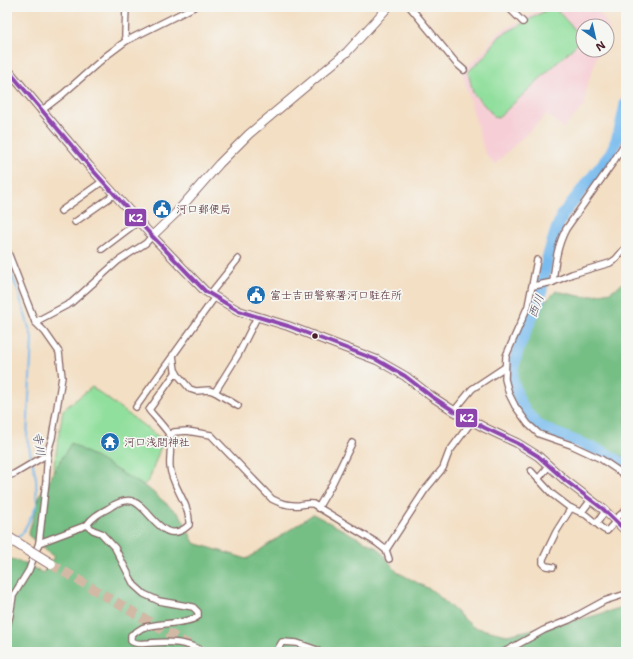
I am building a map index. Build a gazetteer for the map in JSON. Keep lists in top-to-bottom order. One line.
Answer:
{"water":["西川","寺川"],"places":{"public building":["河口郵便局","富士吉田警察署河口駐在所"],"temple":["河口浅間神社"]},"lines":["transit line K2"],"north":"bottom right"}
